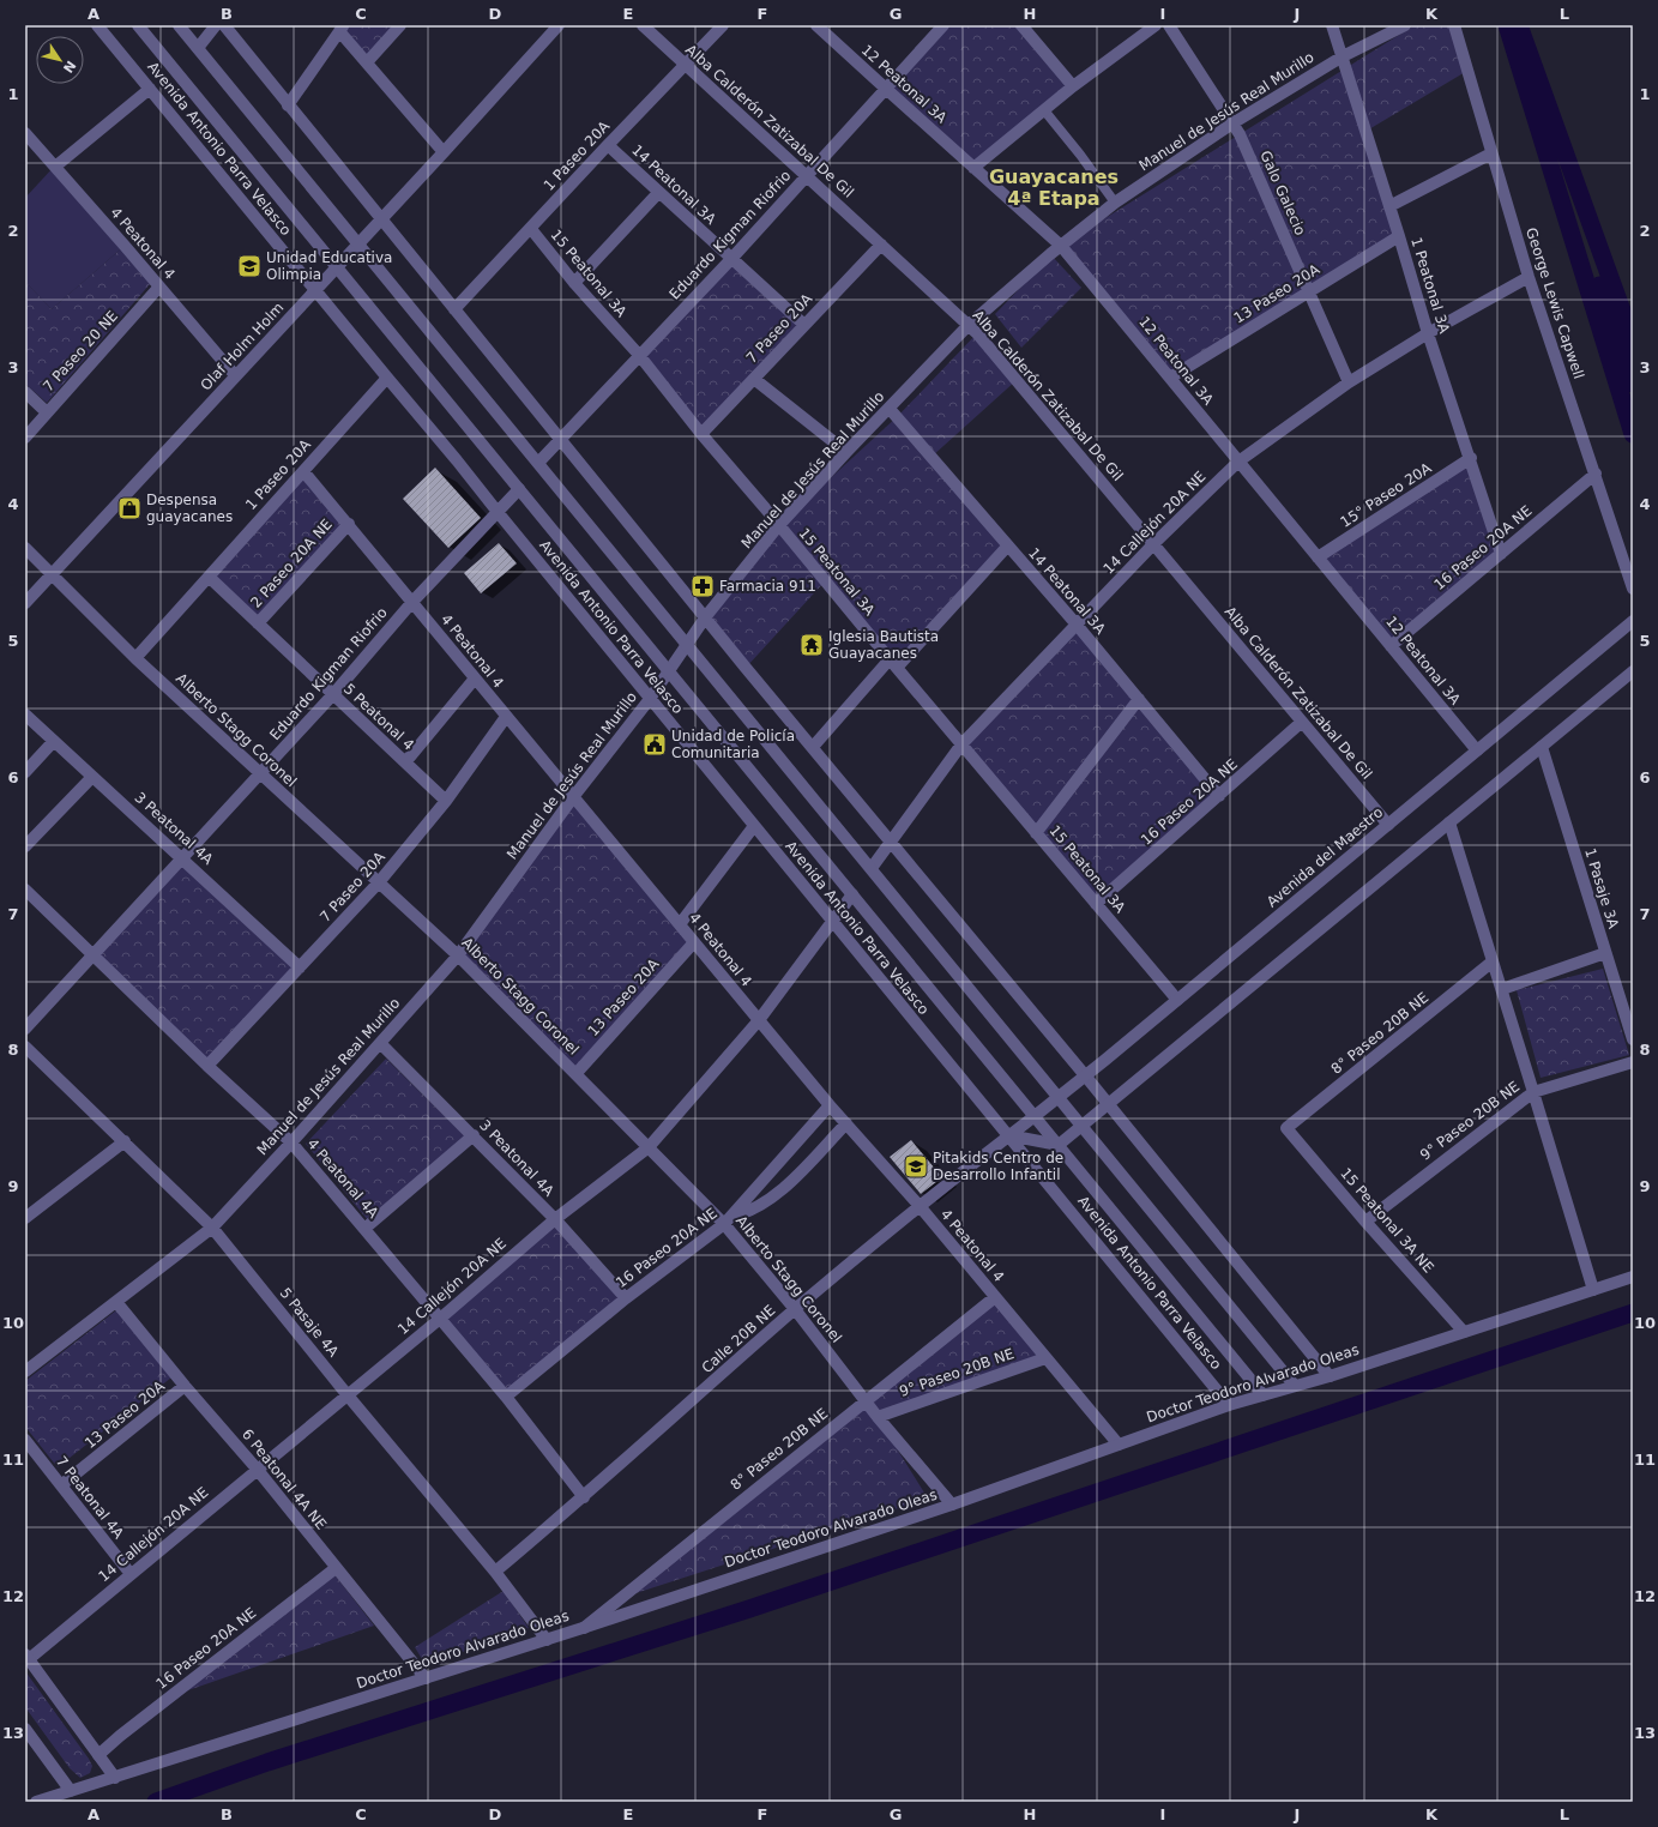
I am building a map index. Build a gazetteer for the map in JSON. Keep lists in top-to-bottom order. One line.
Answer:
{"streets":{"street":["12 Peatonal 3A","Manuel de Jesús Real Murillo","Alba Calderón Zatizabal De Gil","Avenida Antonio Parra Velasco","1 Paseo 20A","14 Peatonal 3A","Galo Galecio","Eduardo Kigman Riofrio","4 Peatonal 4","15 Peatonal 3A","1 Peatonal 3A","13 Paseo 20A","George Lewis Capwell","7 Paseo 20A","Olaf Holm Holm","7 Paseo 20 NE","15° Paseo 20A","14 Callejón 20A NE","16 Paseo 20A NE","2 Paseo 20A NE","5 Peatonal 4","Alberto Stagg Coronel","3 Peatonal 4A","Avenida del Maestro","1 Pasaje 3A","8° Paseo 20B NE","9° Paseo 20B NE","4 Peatonal 4A","15 Peatonal 3A NE","5 Pasaje 4A","Calle 20B NE","Doctor Teodoro Alvarado Oleas","6 Peatonal 4A NE","7 Peatonal 4A"]},"crossings":[["12 Peatonal 3A","Manuel de Jesús Real Murillo"],["12 Peatonal 3A","Eduardo Kigman Riofrio"],["12 Peatonal 3A","13 Paseo 20A"],["12 Peatonal 3A","15° Paseo 20A"],["12 Peatonal 3A","14 Callejón 20A NE"],["12 Peatonal 3A","16 Paseo 20A NE"],["12 Peatonal 3A","Avenida del Maestro"],["Manuel de Jesús Real Murillo","Alba Calderón Zatizabal De Gil"],["Manuel de Jesús Real Murillo","Avenida Antonio Parra Velasco"],["Manuel de Jesús Real Murillo","14 Peatonal 3A"],["Manuel de Jesús Real Murillo","Galo Galecio"],["Manuel de Jesús Real Murillo","4 Peatonal 4"],["Manuel de Jesús Real Murillo","15 Peatonal 3A"],["Manuel de Jesús Real Murillo","1 Peatonal 3A"],["Manuel de Jesús Real Murillo","Alberto Stagg Coronel"],["Manuel de Jesús Real Murillo","3 Peatonal 4A"],["Manuel de Jesús Real Murillo","4 Peatonal 4A"],["Manuel de Jesús Real Murillo","5 Pasaje 4A"],["Manuel de Jesús Real Murillo","6 Peatonal 4A NE"],["Alba Calderón Zatizabal De Gil","1 Paseo 20A"],["Alba Calderón Zatizabal De Gil","Eduardo Kigman Riofrio"],["Alba Calderón Zatizabal De Gil","7 Paseo 20A"],["Alba Calderón Zatizabal De Gil","14 Callejón 20A NE"],["Alba Calderón Zatizabal De Gil","16 Paseo 20A NE"],["Alba Calderón Zatizabal De Gil","Avenida del Maestro"],["Avenida Antonio Parra Velasco","1 Paseo 20A"],["Avenida Antonio Parra Velasco","Eduardo Kigman Riofrio"],["Avenida Antonio Parra Velasco","Olaf Holm Holm"],["Avenida Antonio Parra Velasco","14 Callejón 20A NE"],["Avenida Antonio Parra Velasco","Avenida del Maestro"],["Avenida Antonio Parra Velasco","Calle 20B NE"],["Avenida Antonio Parra Velasco","Doctor Teodoro Alvarado Oleas"],["1 Paseo 20A","14 Peatonal 3A"],["1 Paseo 20A","4 Peatonal 4"],["1 Paseo 20A","15 Peatonal 3A"],["1 Paseo 20A","5 Peatonal 4"],["1 Paseo 20A","Alberto Stagg Coronel"],["14 Peatonal 3A","Eduardo Kigman Riofrio"],["14 Peatonal 3A","7 Paseo 20A"],["14 Peatonal 3A","14 Callejón 20A NE"],["14 Peatonal 3A","16 Paseo 20A NE"],["Galo Galecio","13 Paseo 20A"],["Galo Galecio","14 Callejón 20A NE"],["Eduardo Kigman Riofrio","4 Peatonal 4"],["Eduardo Kigman Riofrio","15 Peatonal 3A"],["Eduardo Kigman Riofrio","5 Peatonal 4"],["Eduardo Kigman Riofrio","Alberto Stagg Coronel"],["Eduardo Kigman Riofrio","3 Peatonal 4A"],["Eduardo Kigman Riofrio","4 Peatonal 4A"],["4 Peatonal 4","13 Paseo 20A"],["4 Peatonal 4","7 Paseo 20A"],["4 Peatonal 4","Olaf Holm Holm"],["4 Peatonal 4","7 Paseo 20 NE"],["4 Peatonal 4","14 Callejón 20A NE"],["4 Peatonal 4","16 Paseo 20A NE"],["4 Peatonal 4","2 Paseo 20A NE"],["4 Peatonal 4","8° Paseo 20B NE"],["4 Peatonal 4","9° Paseo 20B NE"],["4 Peatonal 4","Calle 20B NE"],["4 Peatonal 4","Doctor Teodoro Alvarado Oleas"],["15 Peatonal 3A","7 Paseo 20A"],["15 Peatonal 3A","14 Callejón 20A NE"],["15 Peatonal 3A","16 Paseo 20A NE"],["15 Peatonal 3A","Avenida del Maestro"],["1 Peatonal 3A","13 Paseo 20A"],["1 Peatonal 3A","15° Paseo 20A"],["1 Peatonal 3A","14 Callejón 20A NE"],["1 Peatonal 3A","16 Paseo 20A NE"],["13 Paseo 20A","Alberto Stagg Coronel"],["13 Paseo 20A","6 Peatonal 4A NE"],["13 Paseo 20A","7 Peatonal 4A"],["George Lewis Capwell","14 Callejón 20A NE"],["George Lewis Capwell","16 Paseo 20A NE"],["7 Paseo 20A","5 Peatonal 4"],["7 Paseo 20A","Alberto Stagg Coronel"],["7 Paseo 20A","3 Peatonal 4A"],["7 Paseo 20A","4 Peatonal 4A"],["Olaf Holm Holm","Alberto Stagg Coronel"],["14 Callejón 20A NE","Alberto Stagg Coronel"],["14 Callejón 20A NE","3 Peatonal 4A"],["14 Callejón 20A NE","4 Peatonal 4A"],["14 Callejón 20A NE","5 Pasaje 4A"],["14 Callejón 20A NE","6 Peatonal 4A NE"],["14 Callejón 20A NE","7 Peatonal 4A"],["16 Paseo 20A NE","Alberto Stagg Coronel"],["16 Paseo 20A NE","3 Peatonal 4A"],["16 Paseo 20A NE","4 Peatonal 4A"],["16 Paseo 20A NE","6 Peatonal 4A NE"],["2 Paseo 20A NE","5 Peatonal 4"],["Alberto Stagg Coronel","8° Paseo 20B NE"],["Alberto Stagg Coronel","9° Paseo 20B NE"],["Alberto Stagg Coronel","Calle 20B NE"],["Alberto Stagg Coronel","Doctor Teodoro Alvarado Oleas"],["Avenida del Maestro","Calle 20B NE"],["8° Paseo 20B NE","15 Peatonal 3A NE"],["8° Paseo 20B NE","Doctor Teodoro Alvarado Oleas"],["9° Paseo 20B NE","15 Peatonal 3A NE"],["4 Peatonal 4A","Calle 20B NE"],["15 Peatonal 3A NE","Doctor Teodoro Alvarado Oleas"],["5 Pasaje 4A","Calle 20B NE"],["5 Pasaje 4A","Doctor Teodoro Alvarado Oleas"],["Doctor Teodoro Alvarado Oleas","6 Peatonal 4A NE"]],"districts":["Guayacanes 4ª Etapa"],"places":{"school or university":["Unidad Educativa Olimpia","Pitakids Centro de Desarrollo Infantil"],"shop":["Despensa guayacanes"],"pharmacy":["Farmacia 911"],"temple":["Iglesia Bautista Guayacanes"],"public building":["Unidad de Policía Comunitaria"]},"north":"bottom right","grid":{"columns":["A","B","C","D","E","F","G","H","I","J","K","L"],"rows":["1","2","3","4","5","6","7","8","9","10","11","12","13"]}}
